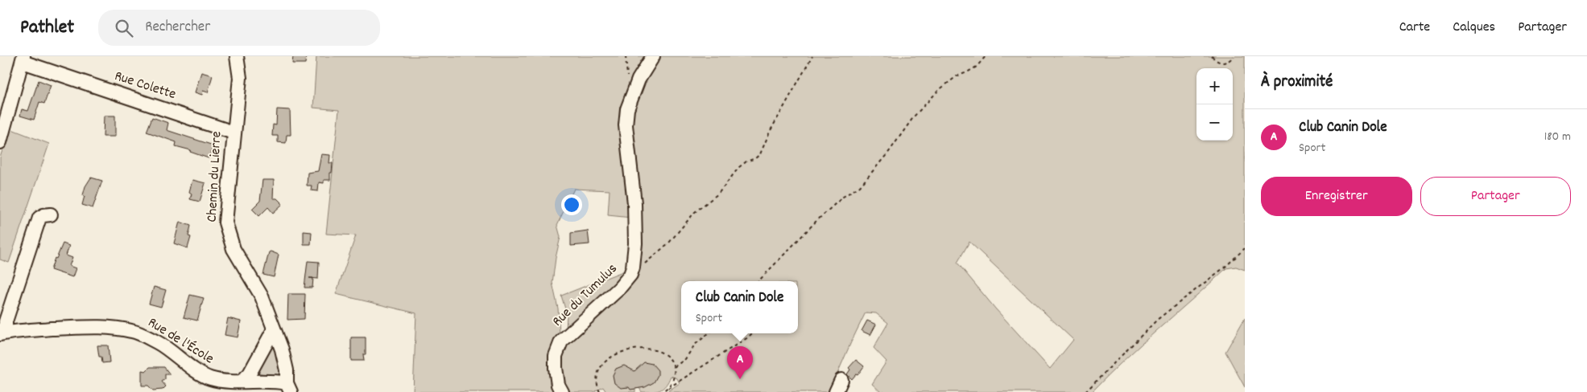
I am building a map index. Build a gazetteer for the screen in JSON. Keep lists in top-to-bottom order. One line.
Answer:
{"streets":{"street":["Rue Colette","Chemin du Lierre","Rue du Tumulus","Rue de l'École"]},"crossings":[["Rue Colette","Chemin du Lierre"],["Chemin du Lierre","Rue de l'École"]],"page":{"header":"Pathlet","search":"Rechercher","nav":["Carte","Calques","Partager"],"heading":"À proximité","map_buttons":["+","−"],"list":[{"mark":"A","name":"Club Canin Dole","note":"Sport","value":"180 m"}],"buttons":["Enregistrer","Partager"],"popup":["Club Canin Dole","Sport"],"pins":"A"}}
